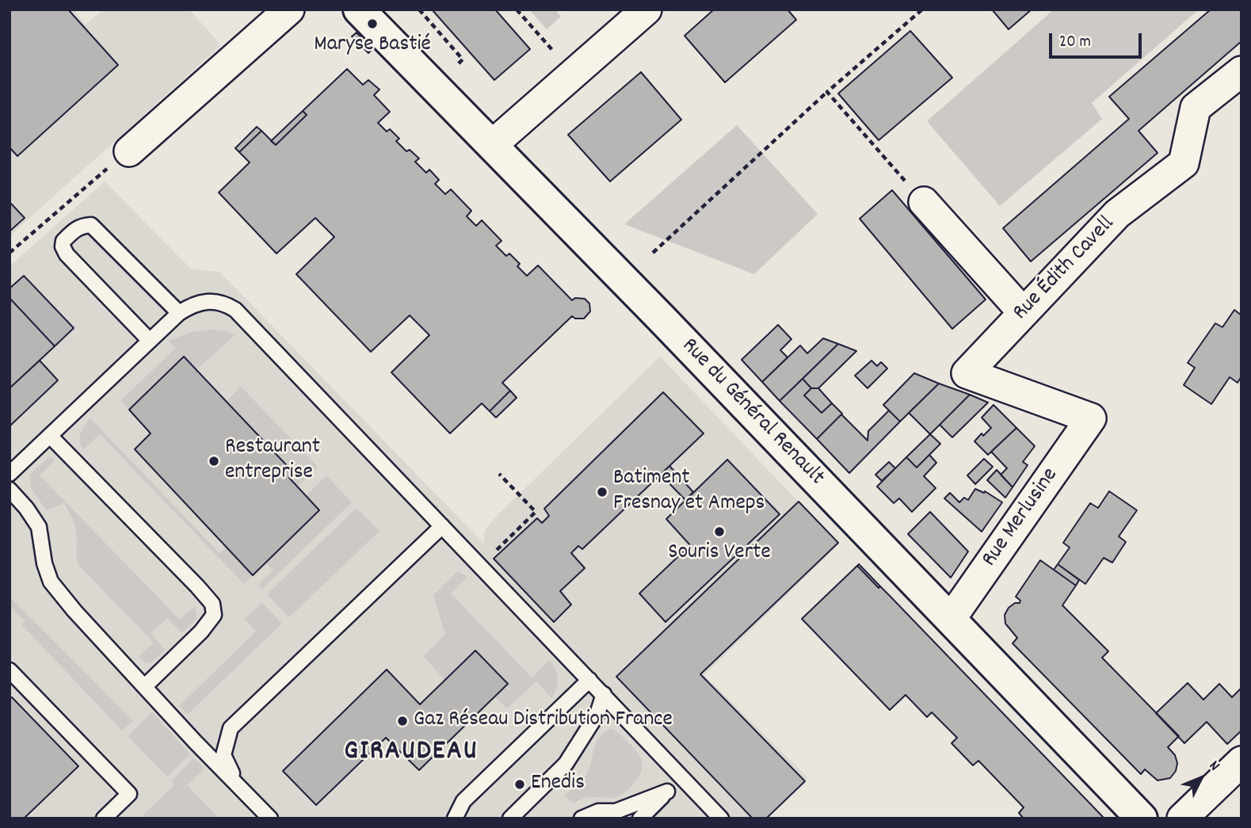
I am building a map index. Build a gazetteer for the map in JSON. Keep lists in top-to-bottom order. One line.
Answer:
{"streets":{"street":["Rue Édith Cavell","Rue du Général Renault","Rue Merlusine"]},"crossings":[["Rue Édith Cavell","Rue Merlusine"],["Rue du Général Renault","Rue Merlusine"]],"districts":["GIRAUDEAU"],"places":["Maryse Bastié","Restaurant entreprise","Batiment Fresnay et Ameps","Souris Verte","Gaz Réseau Distribution France","Enedis"],"scale_bar":"20 m","north":"top right"}
